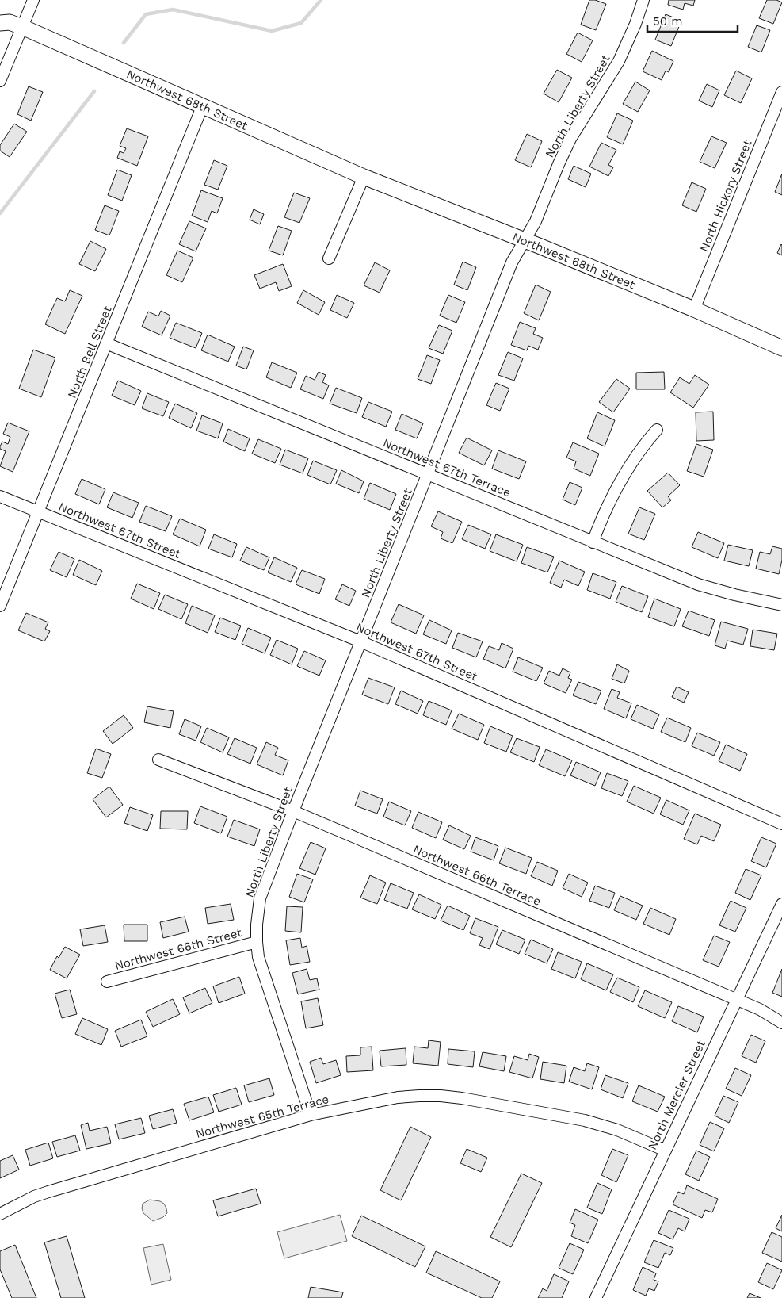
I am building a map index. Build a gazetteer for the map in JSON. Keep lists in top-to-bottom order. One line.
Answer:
{"streets":{"main road":["Northwest 68th Street"],"street":["North Liberty Street","North Hickory Street","North Bell Street","Northwest 67th Terrace","Northwest 67th Street","Northwest 66th Terrace","Northwest 66th Street","North Mercier Street","Northwest 65th Terrace"]},"crossings":[["Northwest 68th Street","North Liberty Street"],["Northwest 68th Street","North Hickory Street"],["Northwest 68th Street","North Bell Street"],["North Liberty Street","Northwest 67th Terrace"],["North Liberty Street","Northwest 67th Street"],["North Liberty Street","Northwest 66th Terrace"],["North Liberty Street","Northwest 66th Street"],["North Liberty Street","Northwest 65th Terrace"],["North Bell Street","Northwest 67th Terrace"],["North Bell Street","Northwest 67th Street"],["Northwest 66th Terrace","North Mercier Street"],["North Mercier Street","Northwest 65th Terrace"]],"scale_bar":"50 m"}
